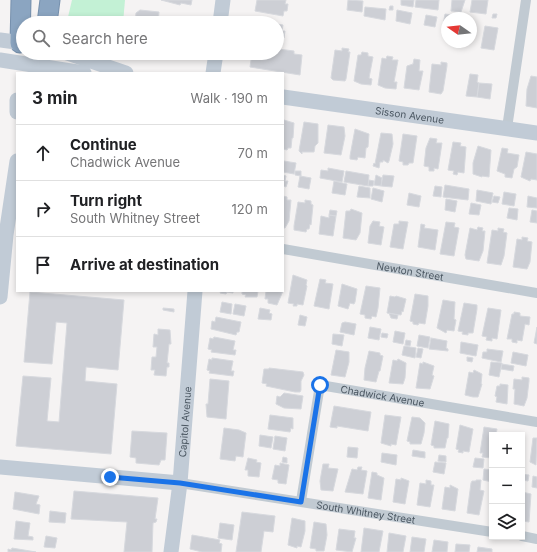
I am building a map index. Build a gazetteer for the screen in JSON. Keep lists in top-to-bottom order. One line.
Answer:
{"streets":{"main road":["Sisson Avenue","Capitol Avenue","South Whitney Street"],"street":["Newton Street","Chadwick Avenue"]},"crossings":[["Chadwick Avenue","South Whitney Street"],["Capitol Avenue","South Whitney Street"]],"north":"left","page":{"search":"Search here","heading":["3 min","Walk · 190 m"],"list":[["Continue","Chadwick Avenue","70 m"],["Turn right","South Whitney Street","120 m"],"Arrive at destination"],"map_buttons":["+","−"]}}
